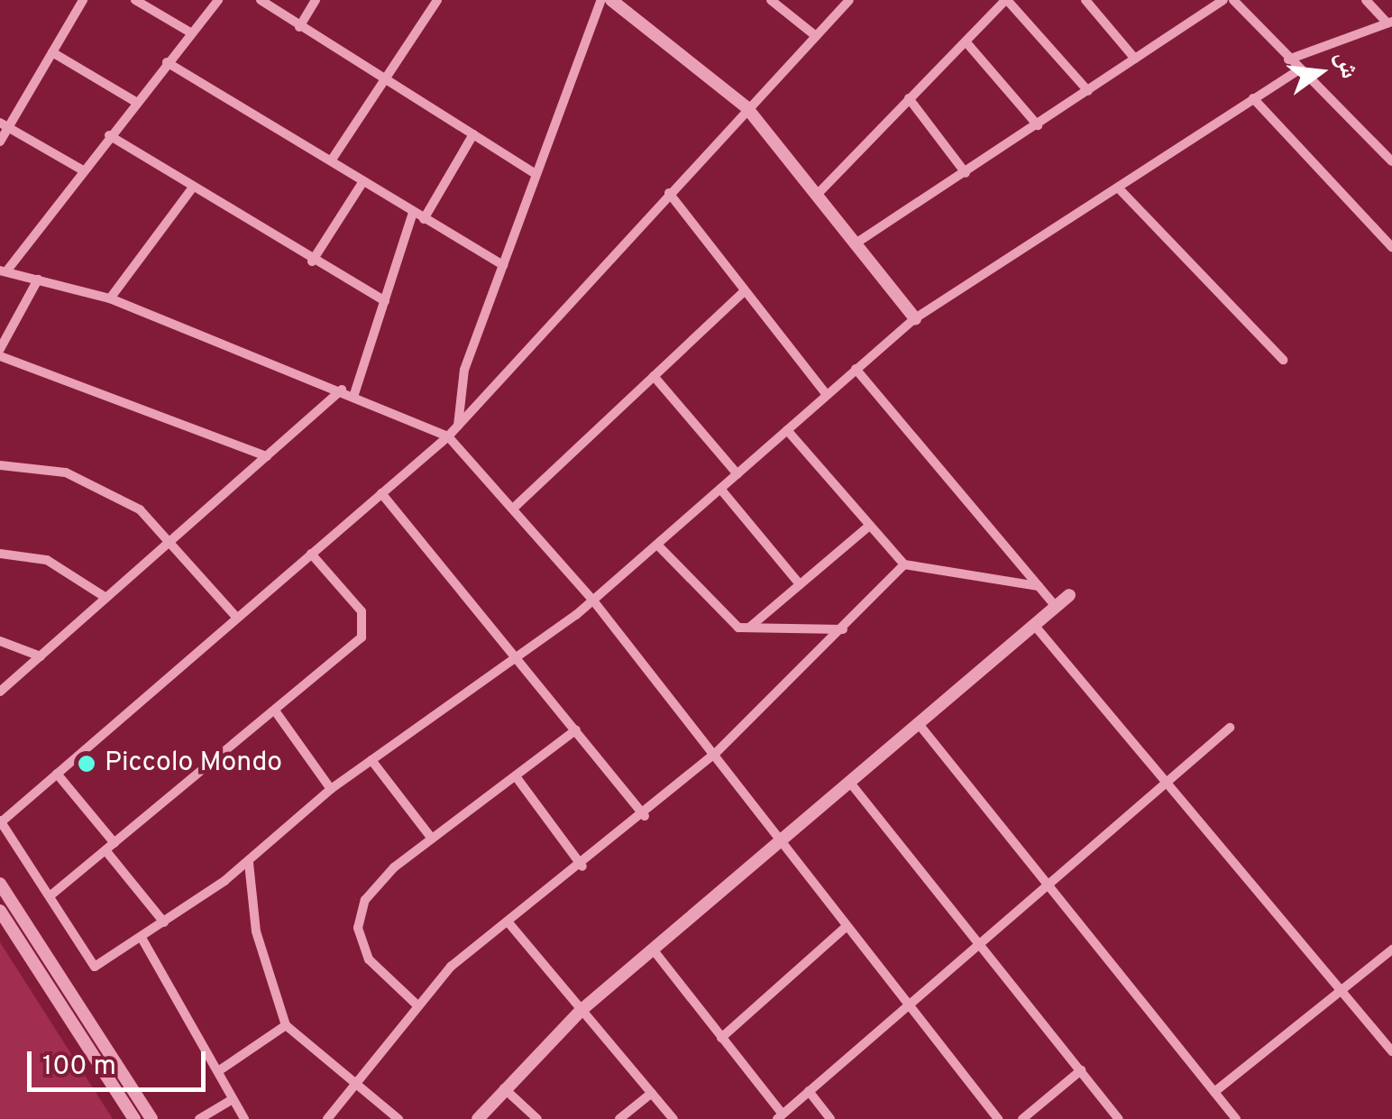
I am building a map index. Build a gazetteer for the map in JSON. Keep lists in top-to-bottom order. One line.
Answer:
{"places":["Piccolo Mondo"],"scale_bar":"100 m","north":"right"}
